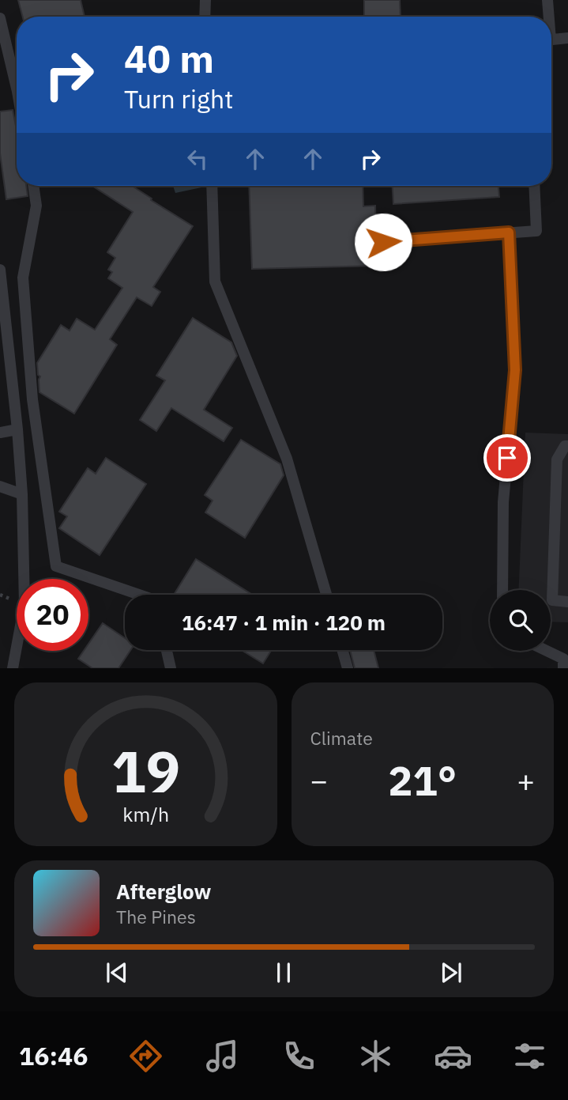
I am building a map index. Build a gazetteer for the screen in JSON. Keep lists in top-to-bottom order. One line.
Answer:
{"page":{"turn":["40 m","Turn right"],"limit":"20","trip":"16:47 · 1 min · 120 m","tile":"Climate","heat":["−","21°","+"],"song":["Afterglow","The Pines"],"tabs":"16:46","gauge":["19","km/h"]}}
